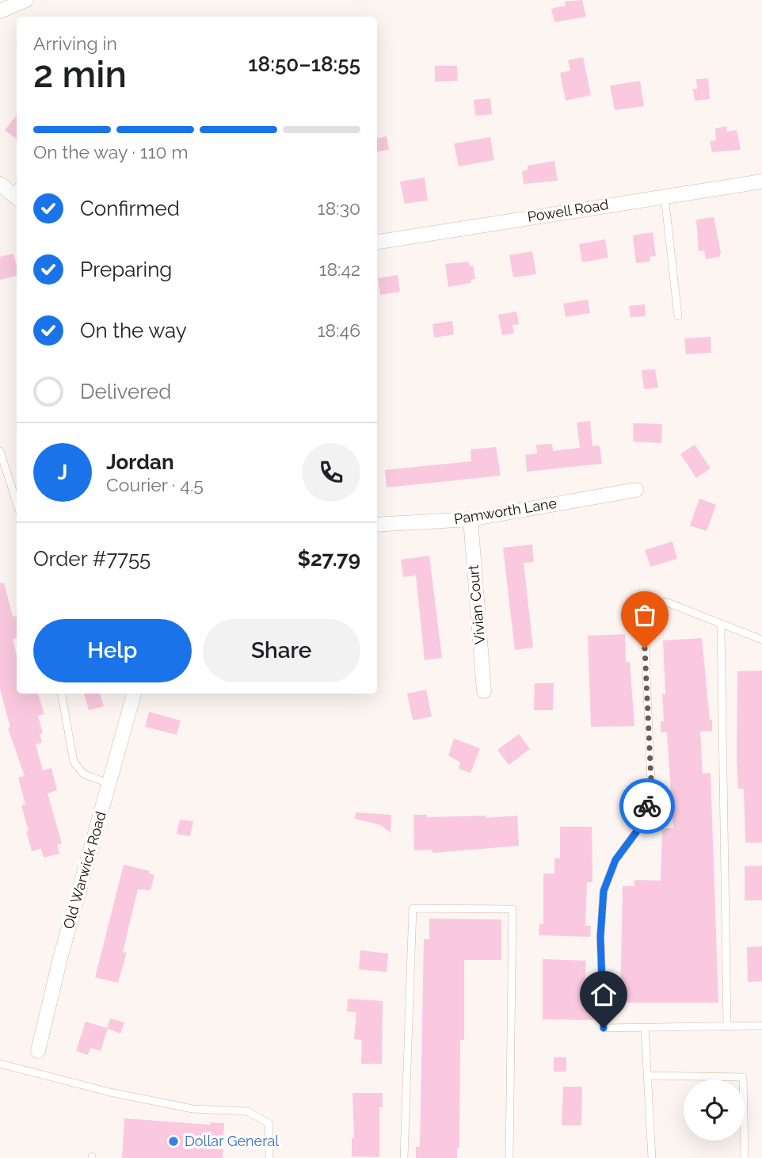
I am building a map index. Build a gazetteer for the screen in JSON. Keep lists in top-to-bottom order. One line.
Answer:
{"streets":{"street":["Powell Road","Pamworth Lane","Vivian Court","Old Warwick Road"]},"crossings":[["Pamworth Lane","Vivian Court"]],"places":["Dollar General"],"page":{"heading":["2 min","Arriving in","18:50–18:55"],"panel":["Jordan","Courier · 4.5","Order #7755","$27.79"],"bar":"On the way · 110 m","list":[["Confirmed","18:30"],["Preparing","18:42"],["On the way","18:46"],"Delivered"],"round":"J","buttons":["Help","Share"]}}
